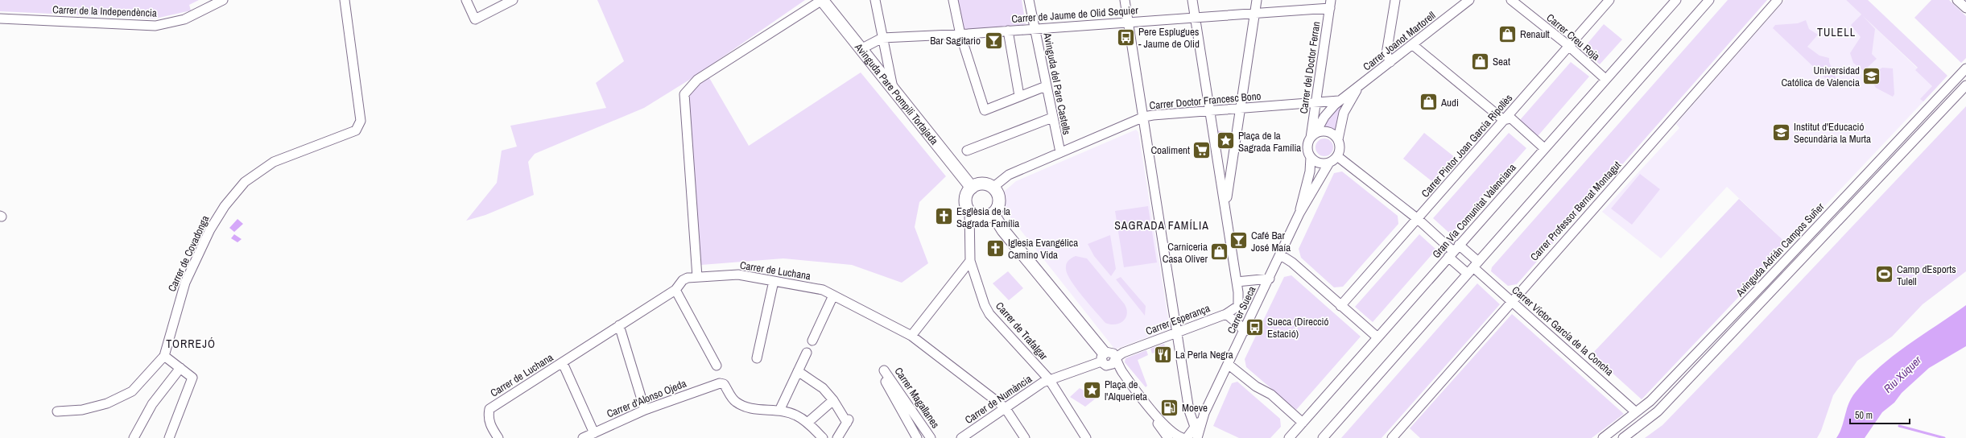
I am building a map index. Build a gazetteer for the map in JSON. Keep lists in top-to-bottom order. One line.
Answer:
{"streets":{"street":["Carrer de la Independència","Carrer de Jaume de Olid Sequier","Carrer Creu Roja","Carrer Joanot Martorell","Carrer del Doctor Ferran","Avinguda del Pare Castells","Avinguda Pare Pompili Tortajada","Carrer Doctor Francesc Bono","Carrer Pintor Joan García Ripollès","Gran Via Comunitat Valenciana","Carrer Professor Bernat Montagut","Avinguda Adrián Campos Suñer","Carrer de Covadonga","Carrer de Luchana","Carrer Sueca","Carrer Esperança","Carrer de Trafalgar","Carrer Víctor García de la Concha","Carrer Magallanes","Carrer d'Alonso Ojeda","Carrer de Numància"]},"crossings":[["Carrer de Jaume de Olid Sequier","Carrer del Doctor Ferran"],["Carrer de Jaume de Olid Sequier","Avinguda del Pare Castells"],["Carrer de Jaume de Olid Sequier","Avinguda Pare Pompili Tortajada"],["Carrer Creu Roja","Carrer Pintor Joan García Ripollès"],["Carrer Creu Roja","Gran Via Comunitat Valenciana"],["Carrer Joanot Martorell","Carrer del Doctor Ferran"],["Carrer Joanot Martorell","Carrer Doctor Francesc Bono"],["Carrer Joanot Martorell","Carrer Sueca"],["Carrer Joanot Martorell","Carrer Víctor García de la Concha"],["Carrer del Doctor Ferran","Carrer Doctor Francesc Bono"],["Carrer del Doctor Ferran","Carrer Sueca"],["Carrer del Doctor Ferran","Carrer Víctor García de la Concha"],["Avinguda del Pare Castells","Carrer Doctor Francesc Bono"],["Avinguda Pare Pompili Tortajada","Carrer Doctor Francesc Bono"],["Avinguda Pare Pompili Tortajada","Carrer de Trafalgar"],["Carrer Doctor Francesc Bono","Carrer de Trafalgar"],["Carrer Pintor Joan García Ripollès","Carrer Víctor García de la Concha"],["Gran Via Comunitat Valenciana","Carrer Víctor García de la Concha"],["Carrer Professor Bernat Montagut","Carrer Víctor García de la Concha"],["Avinguda Adrián Campos Suñer","Carrer Víctor García de la Concha"],["Carrer de Luchana","Carrer de Numància"],["Carrer Sueca","Carrer Esperança"],["Carrer Sueca","Carrer Víctor García de la Concha"],["Carrer Esperança","Carrer de Trafalgar"],["Carrer Esperança","Carrer de Numància"],["Carrer de Trafalgar","Carrer de Numància"]],"districts":["TULELL","SAGRADA FAMÍLIA","TORREJÓ"],"water":["Riu Xúquer"],"places":{"shop":["Renault","Seat","Audi","Carniceria Casa Oliver"],"bus stop":["Pere Esplugues - Jaume de Olid","Sueca (Direcció Estació)"],"bar":["Bar Sagitario","Café Bar José Maía"],"school or university":["Universidad Católica de Valencia","Institut d'Educació Secundària la Murta"],"place":["Plaça de la Sagrada Família","Plaça de l'Alquerieta"],"supermarket":["Coaliment"],"church":["Esglèsia de la Sagrada Família","Iglesia Evangélica Camino Vida"],"sports":["Camp d´Esports Tulell"],"restaurant":["La Perla Negra"],"fuel station":["Moeve"]},"scale_bar":"50 m"}
